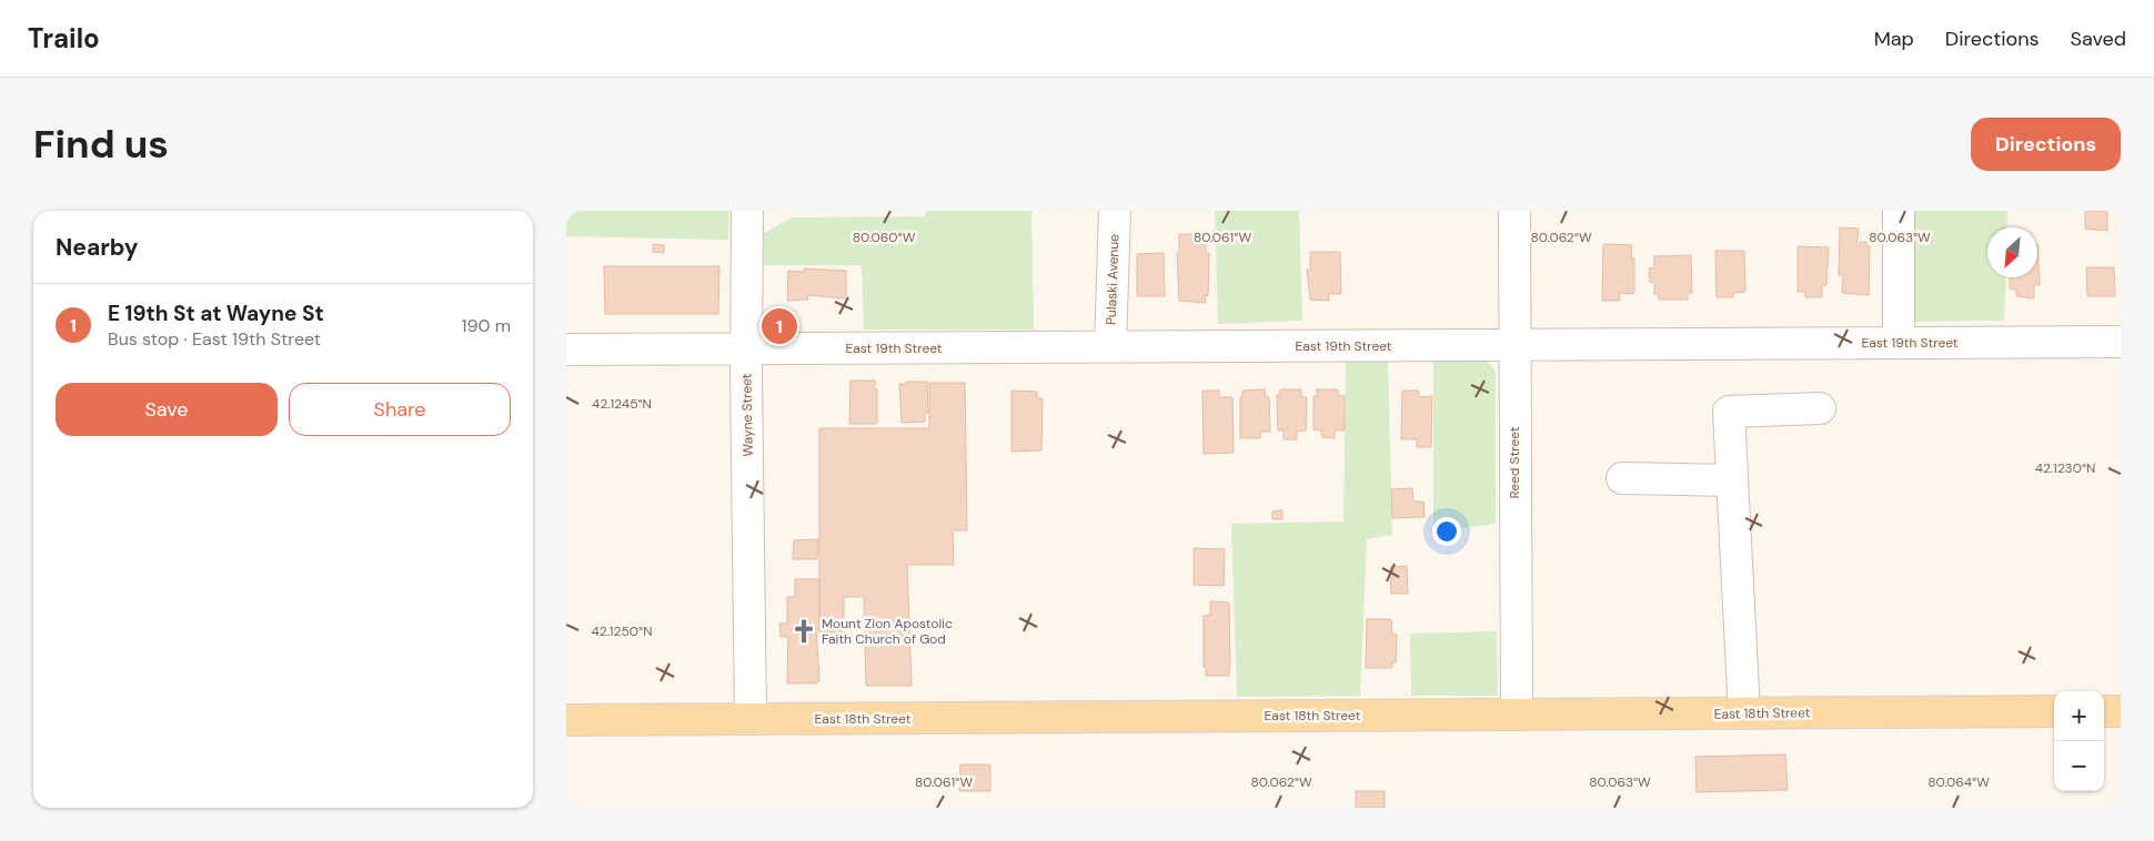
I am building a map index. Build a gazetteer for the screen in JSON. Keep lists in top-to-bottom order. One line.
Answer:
{"streets":{"main road":["East 18th Street"],"street":["Pulaski Avenue","East 19th Street","Wayne Street","Reed Street"]},"crossings":[["Pulaski Avenue","East 19th Street"],["East 19th Street","Wayne Street"],["East 19th Street","Reed Street"],["Wayne Street","East 18th Street"],["Reed Street","East 18th Street"]],"places":{"church":["Mount Zion Apostolic Faith Church of God"]},"north":"bottom left","page":{"header":"Trailo","nav":["Map","Directions","Saved"],"buttons":["Directions",["Save","Share"]],"title":"Find us","heading":"Nearby","list":[{"mark":"1","name":"E 19th St at Wayne St","note":"Bus stop · East 19th Street","value":"190 m"}],"pins":"1","map_buttons":["+","−"]},"coordinates":["80.060°W","80.061°W","80.062°W","80.063°W","42.1245°N","42.1230°N","42.1250°N","80.064°W"]}
